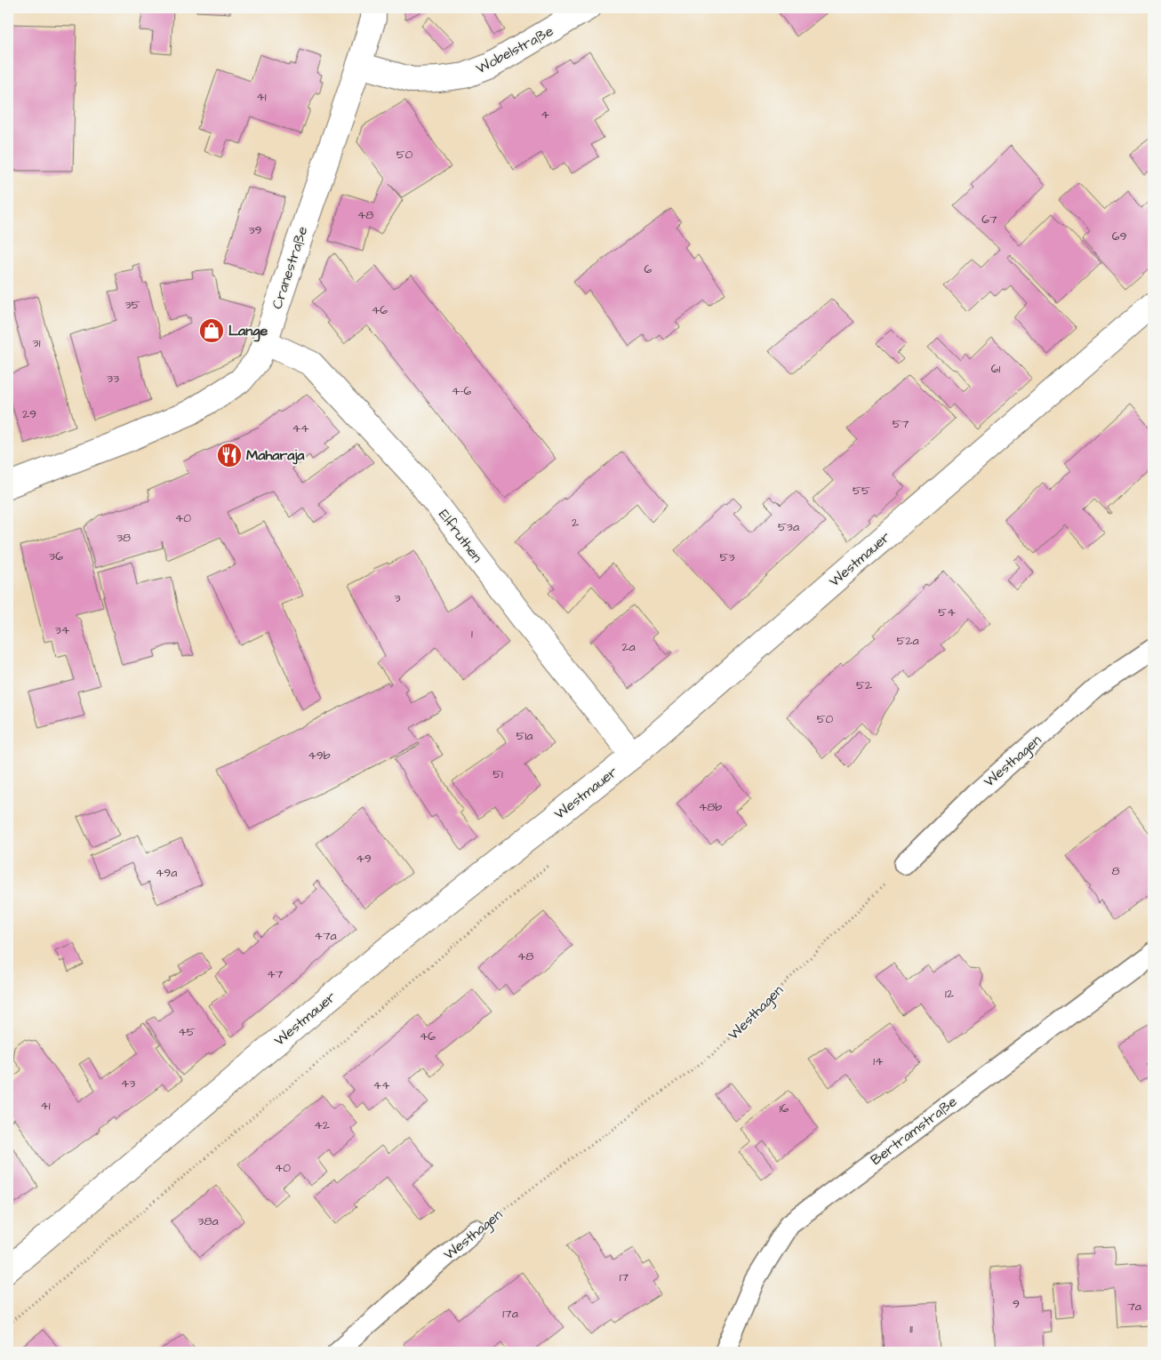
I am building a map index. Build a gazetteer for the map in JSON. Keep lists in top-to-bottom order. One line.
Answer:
{"streets":{"street":["Wobelstraße","Cranestraße","Elfruthen","Westmauer"],"lane":["Westhagen","Bertramstraße"]},"crossings":[["Wobelstraße","Cranestraße"],["Cranestraße","Elfruthen"],["Elfruthen","Westmauer"]],"places":{"shop":["Lange"],"restaurant":["Maharaja"]},"house_numbers":["41","4","50","48","67","39","69","6","35","46","31","61","33","4-6","29","57","44","55","40","2","53a","38","36","53","3","54","34","1","52a","2a","52","50","51a","49b","51","48b","49","8","49a","47a","48","47","12","45","46","14","43","44","41","16","42","40","38a","17","9","7a","17a","11"]}
